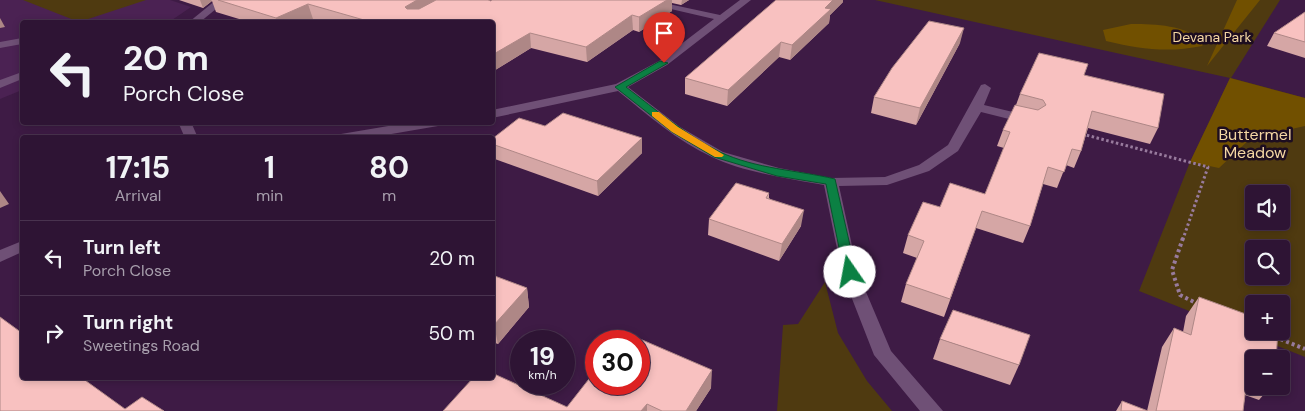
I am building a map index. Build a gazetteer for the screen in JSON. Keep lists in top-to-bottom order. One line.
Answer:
{"parks":["Devana Park","Buttermel Meadow"],"page":{"turn":["20 m","Porch Close"],"eta":["17:15","Arrival","1","min","80","m"],"map_buttons":["+","−"],"list":[{"name":"Turn left","note":"Porch Close","value":"20 m"},{"name":"Turn right","note":"Sweetings Road","value":"50 m"}],"speed":"19 km/h","limit":"30"}}
